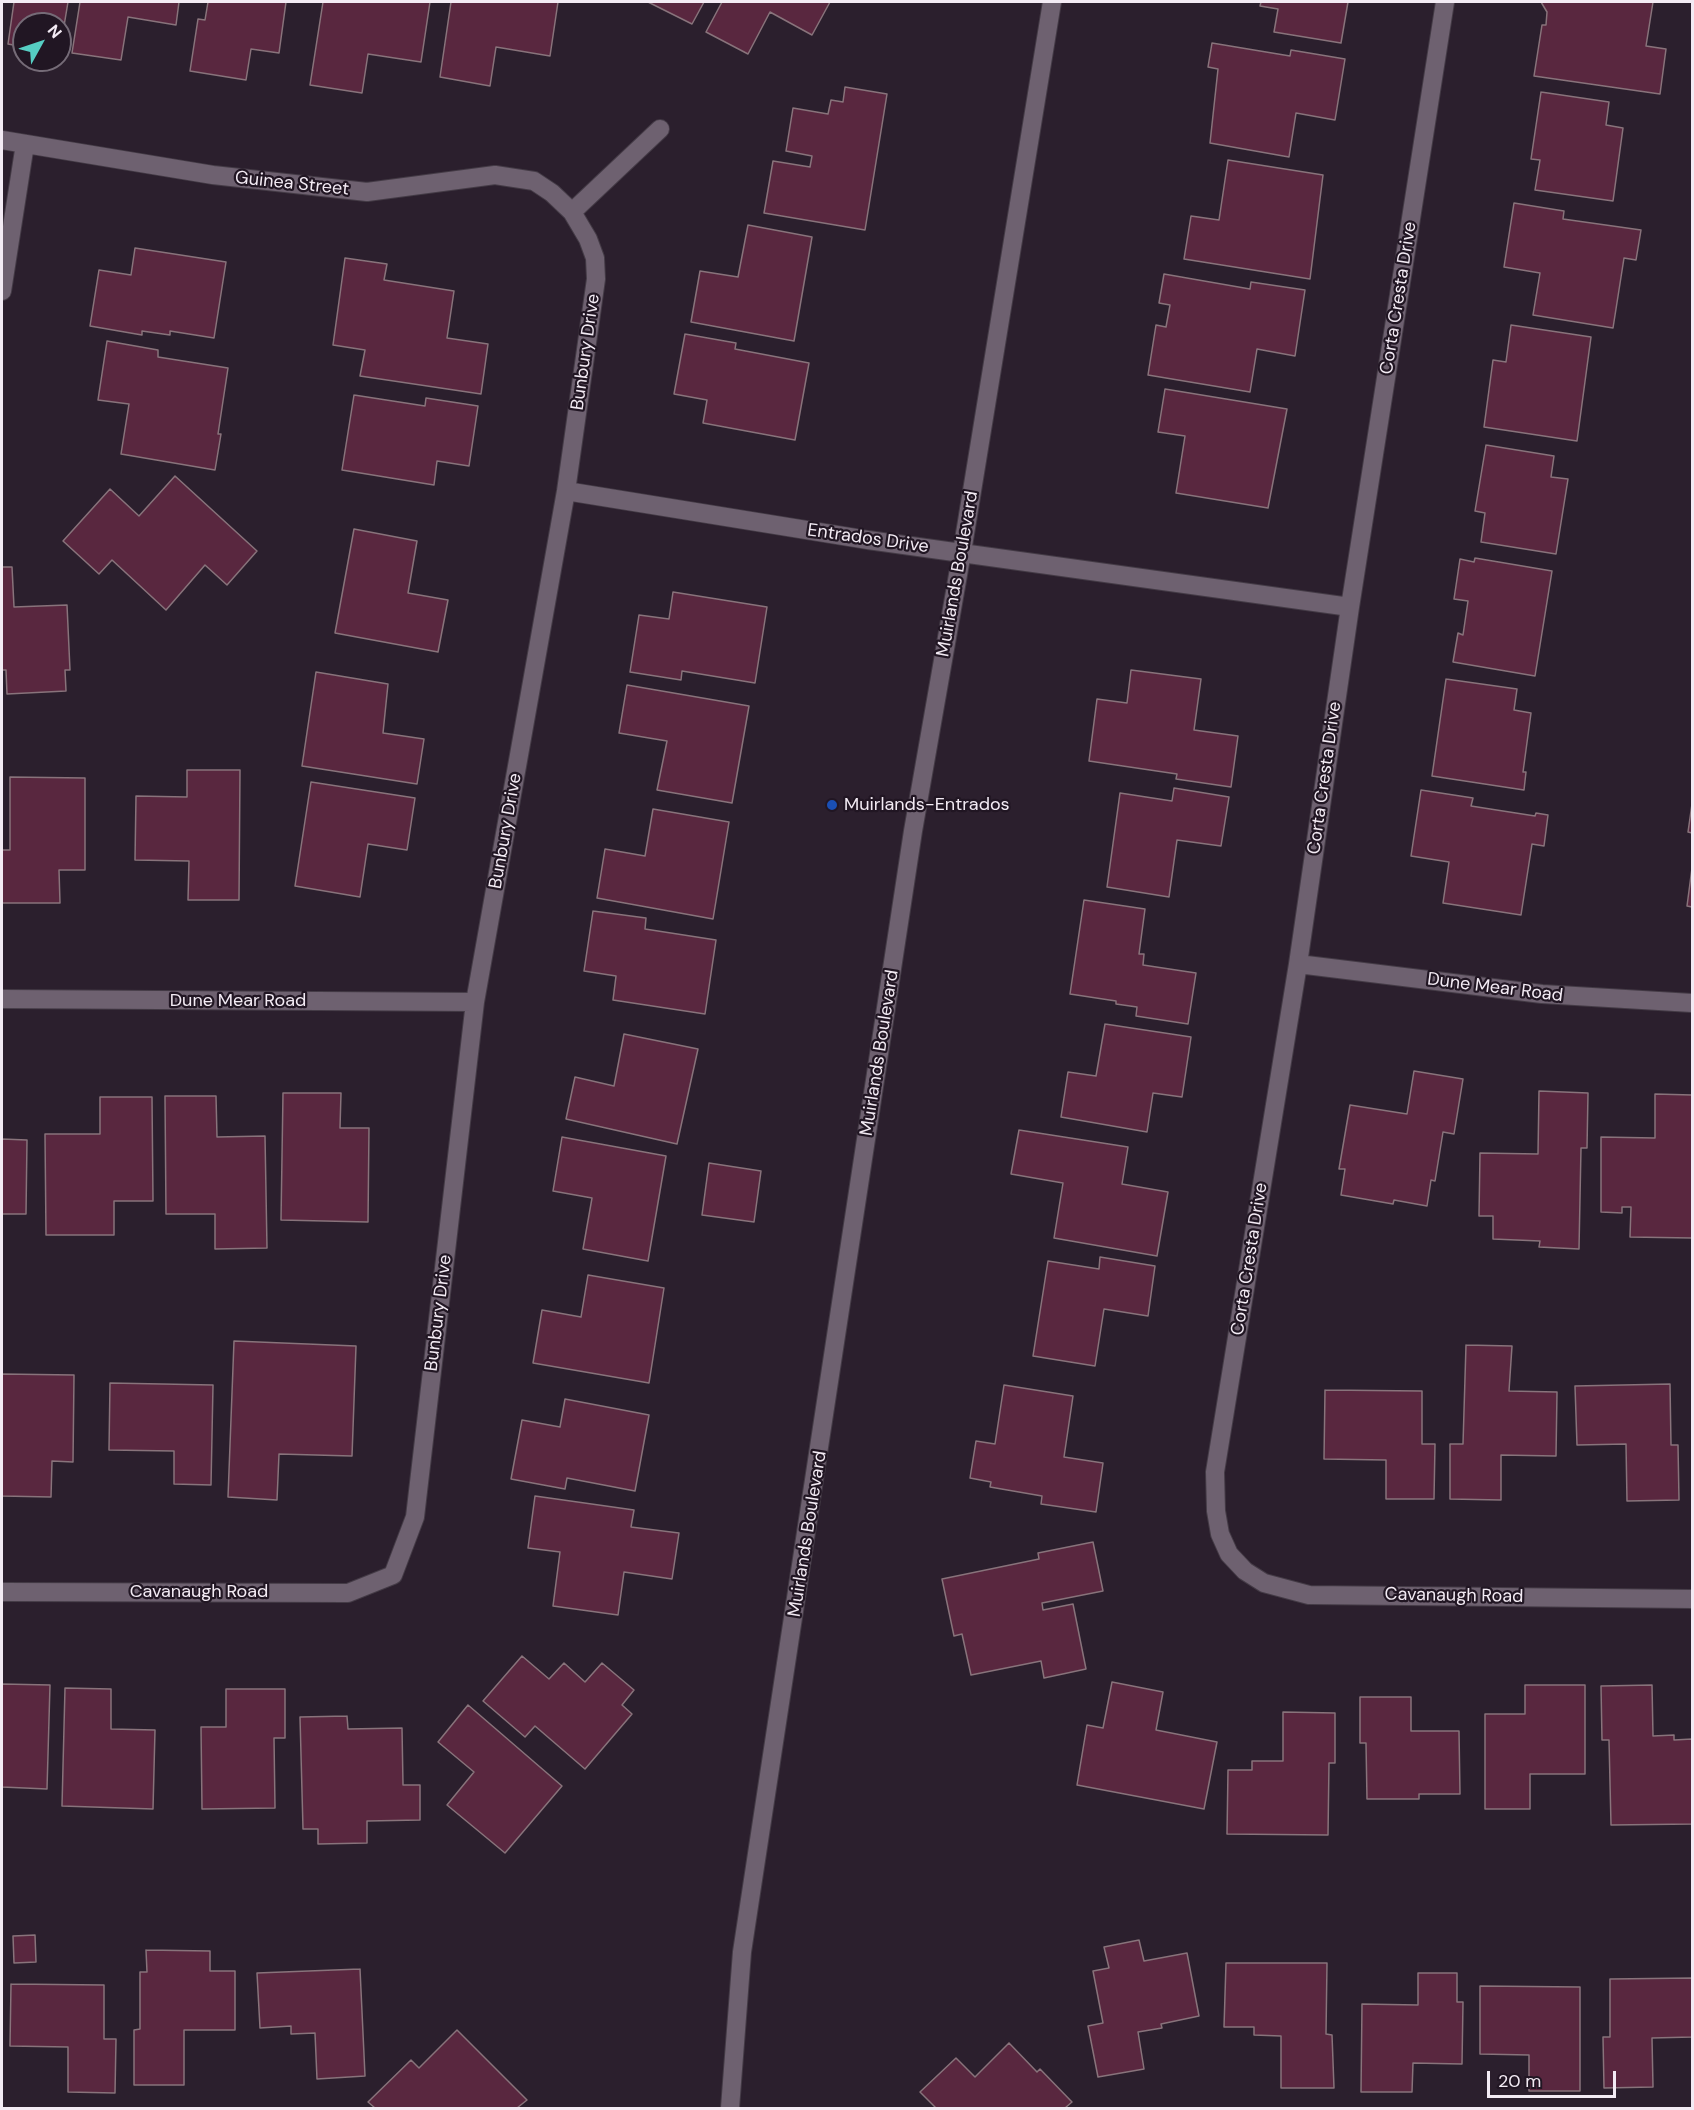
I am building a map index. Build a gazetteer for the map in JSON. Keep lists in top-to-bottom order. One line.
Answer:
{"streets":{"street":["Guinea Street","Corta Cresta Drive","Bunbury Drive","Entrados Drive","Muirlands Boulevard","Dune Mear Road","Cavanaugh Road"]},"crossings":[["Guinea Street","Bunbury Drive"],["Corta Cresta Drive","Entrados Drive"],["Corta Cresta Drive","Dune Mear Road"],["Corta Cresta Drive","Cavanaugh Road"],["Bunbury Drive","Entrados Drive"],["Bunbury Drive","Dune Mear Road"],["Bunbury Drive","Cavanaugh Road"],["Entrados Drive","Muirlands Boulevard"]],"places":["Muirlands-Entrados"],"scale_bar":"20 m","north":"top right"}
